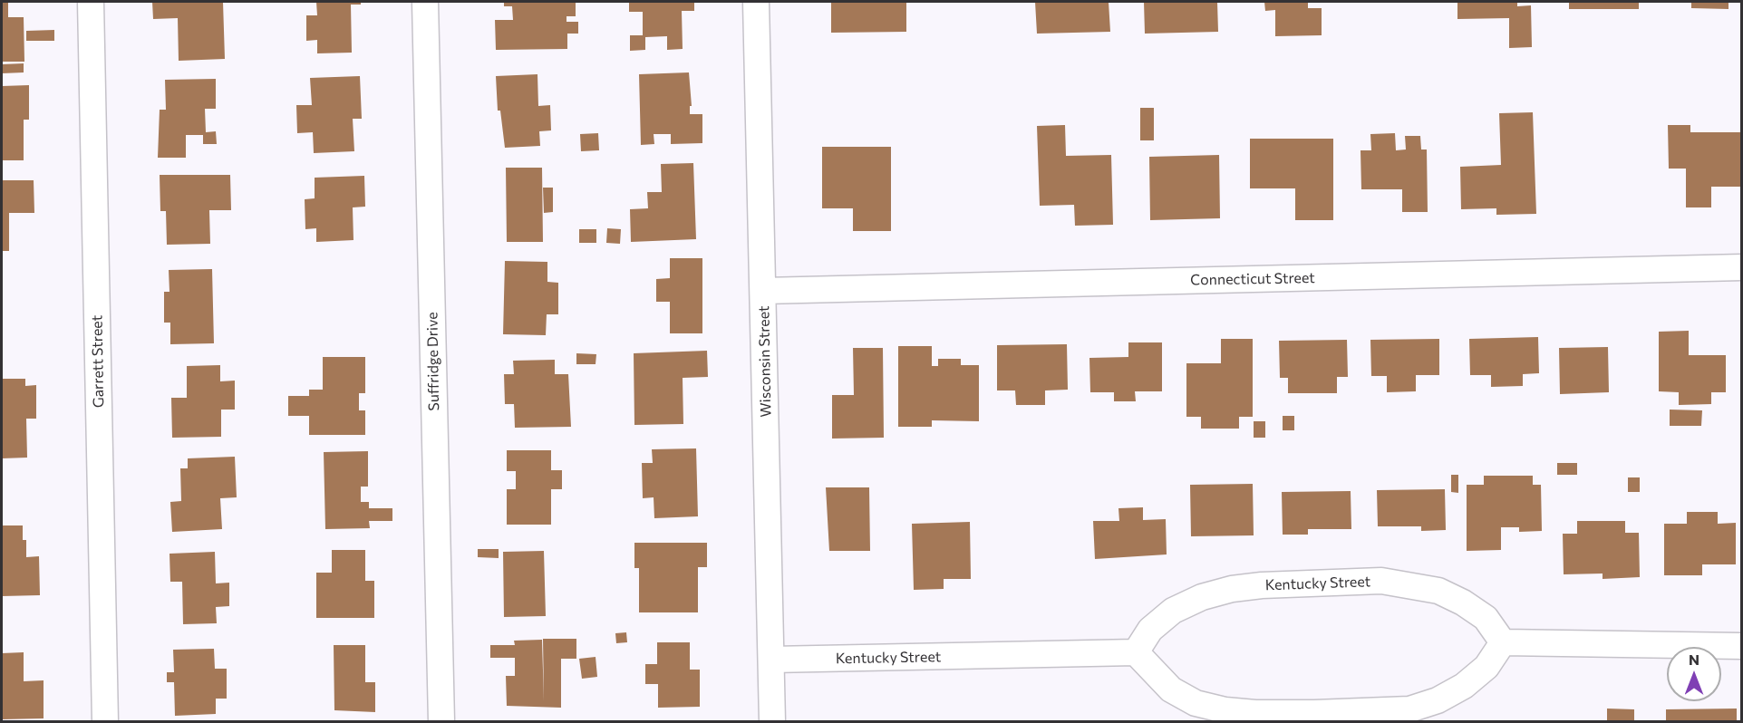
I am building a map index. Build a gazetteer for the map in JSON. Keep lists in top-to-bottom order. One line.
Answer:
{"streets":{"street":["Connecticut Street","Garrett Street","Suffridge Drive","Wisconsin Street","Kentucky Street"]},"crossings":[["Connecticut Street","Wisconsin Street"],["Wisconsin Street","Kentucky Street"]],"north":"top"}
